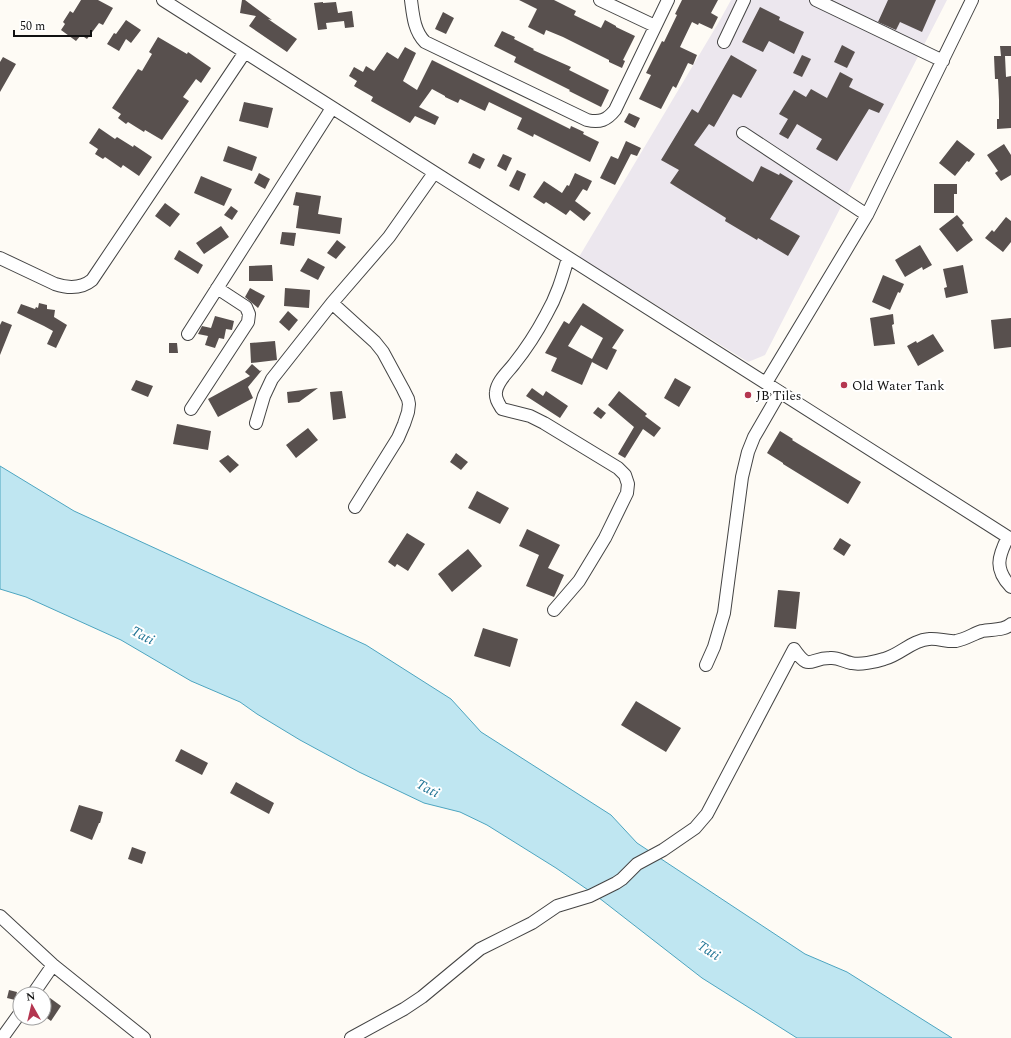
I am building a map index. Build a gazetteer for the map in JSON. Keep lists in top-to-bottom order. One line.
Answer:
{"water":["Tati"],"places":["Old Water Tank","JB Tiles"],"scale_bar":"50 m","north":"top"}
